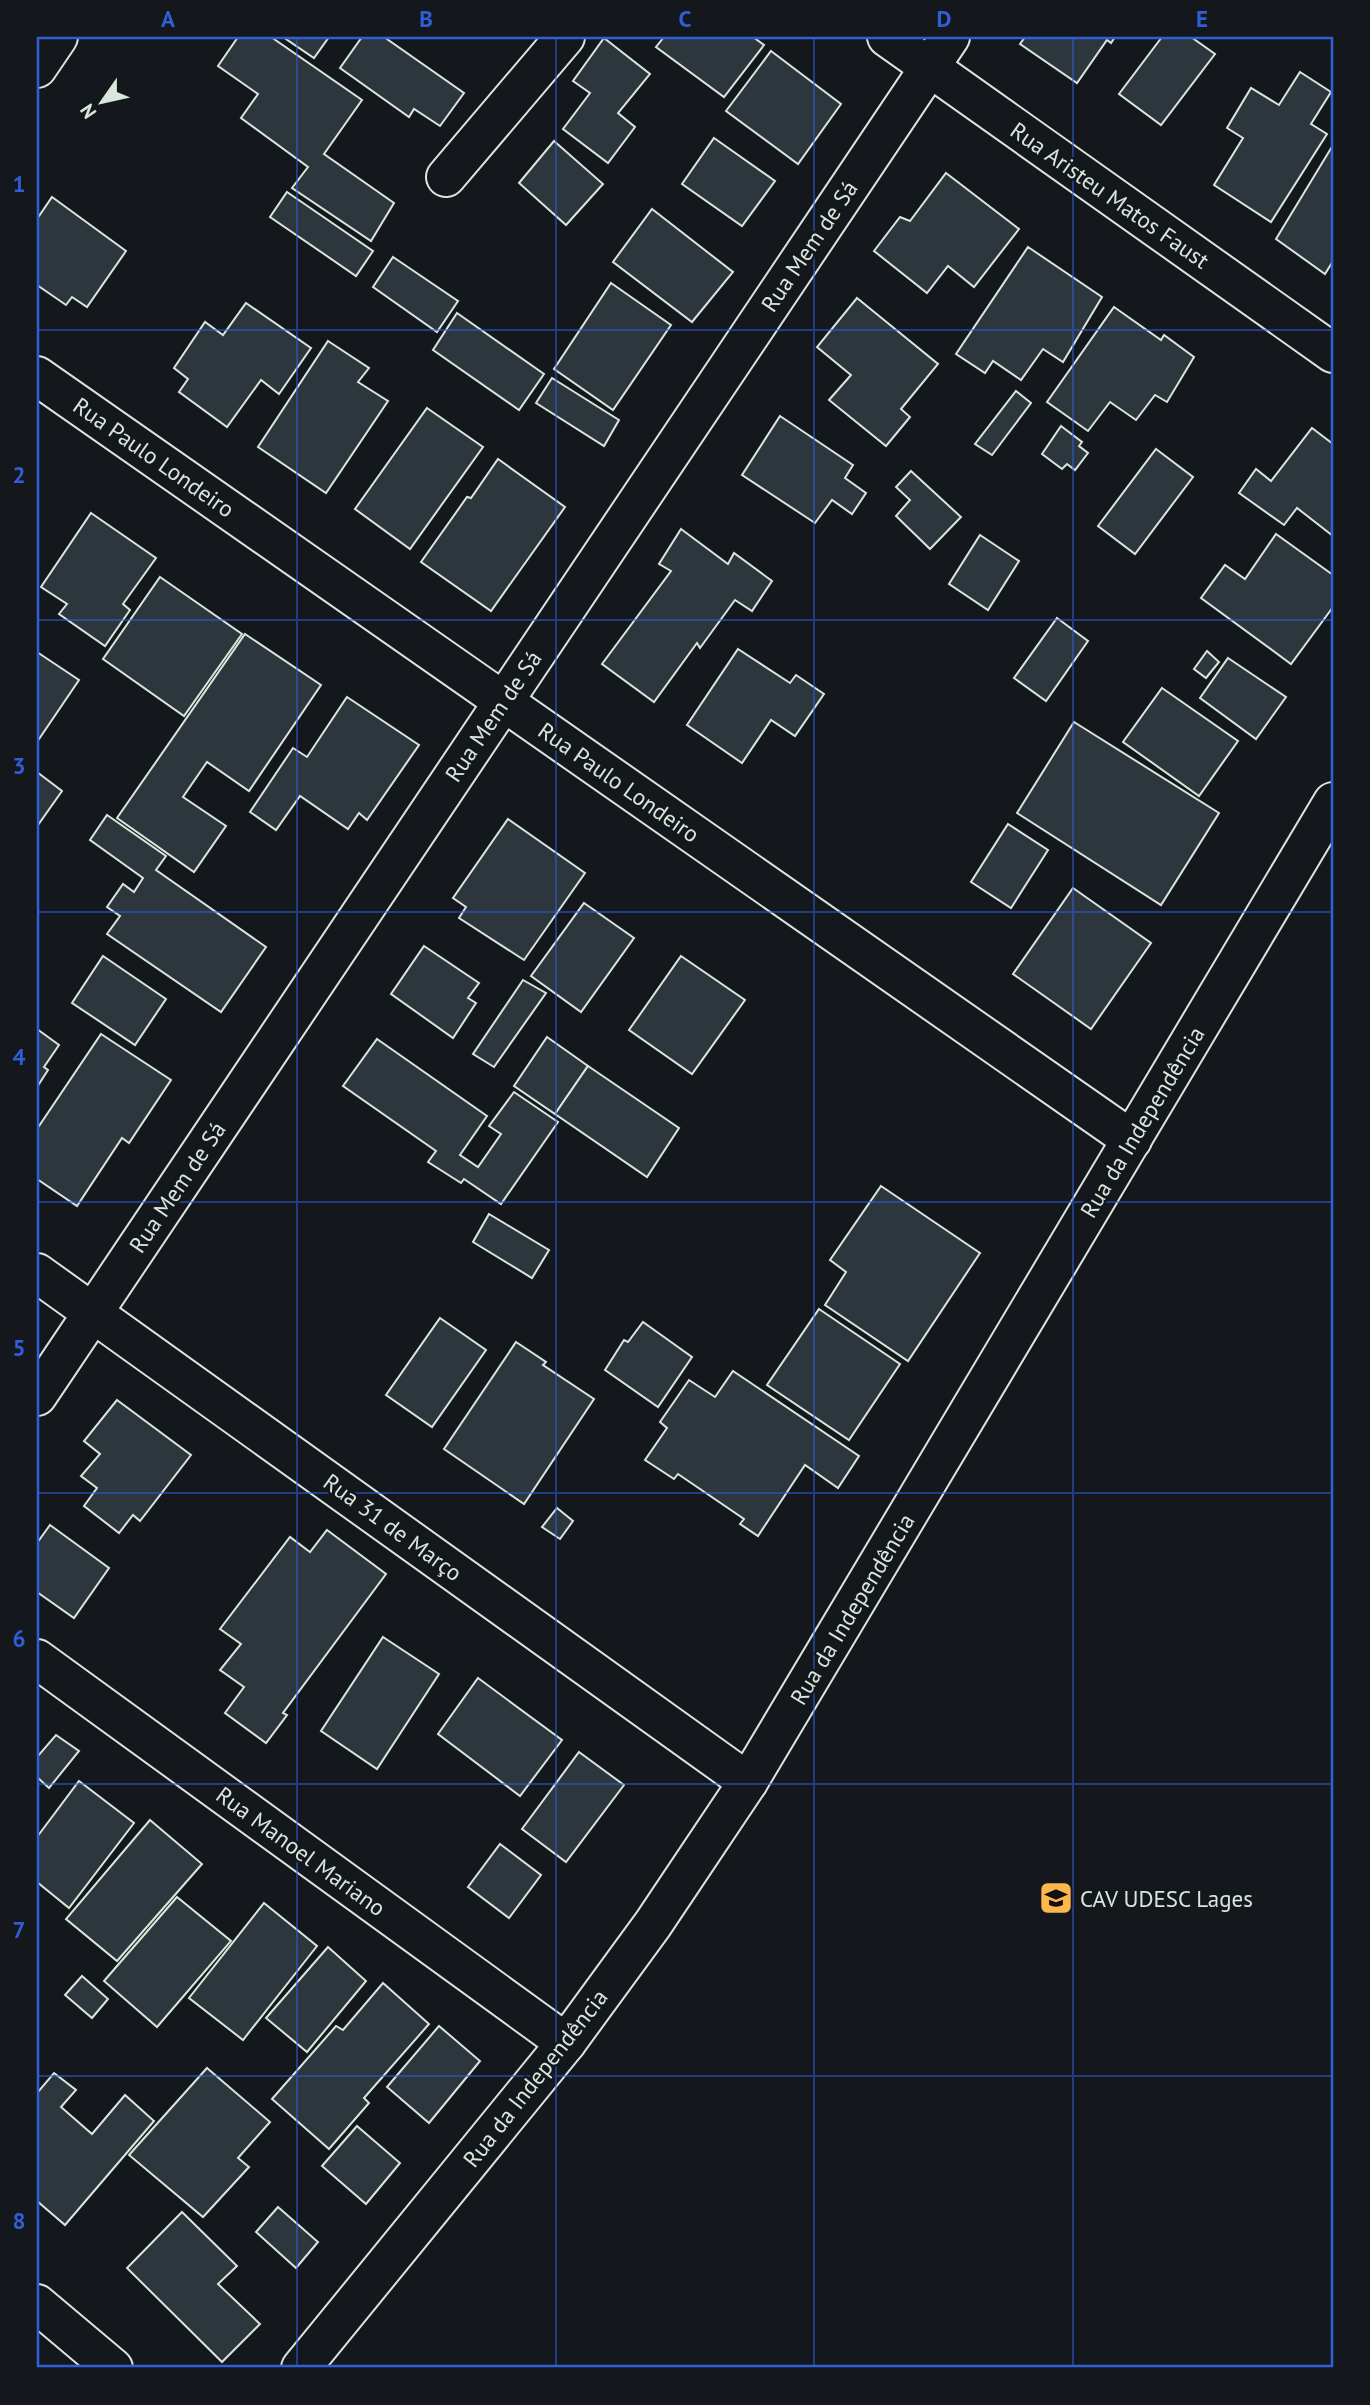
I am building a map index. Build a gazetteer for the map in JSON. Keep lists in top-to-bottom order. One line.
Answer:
{"streets":{"street":["Rua Aristeu Matos Faust","Rua Mem de Sá","Rua Paulo Londeiro","Rua da Independência","Rua 31 de Março","Rua Manoel Mariano"]},"crossings":[["Rua Aristeu Matos Faust","Rua Mem de Sá"],["Rua Mem de Sá","Rua Paulo Londeiro"],["Rua Mem de Sá","Rua 31 de Março"],["Rua Paulo Londeiro","Rua da Independência"],["Rua da Independência","Rua 31 de Março"],["Rua da Independência","Rua Manoel Mariano"]],"places":{"school or university":["CAV UDESC Lages"]},"north":"bottom left","grid":{"columns":["A","B","C","D","E"],"rows":["1","2","3","4","5","6","7","8"]}}
